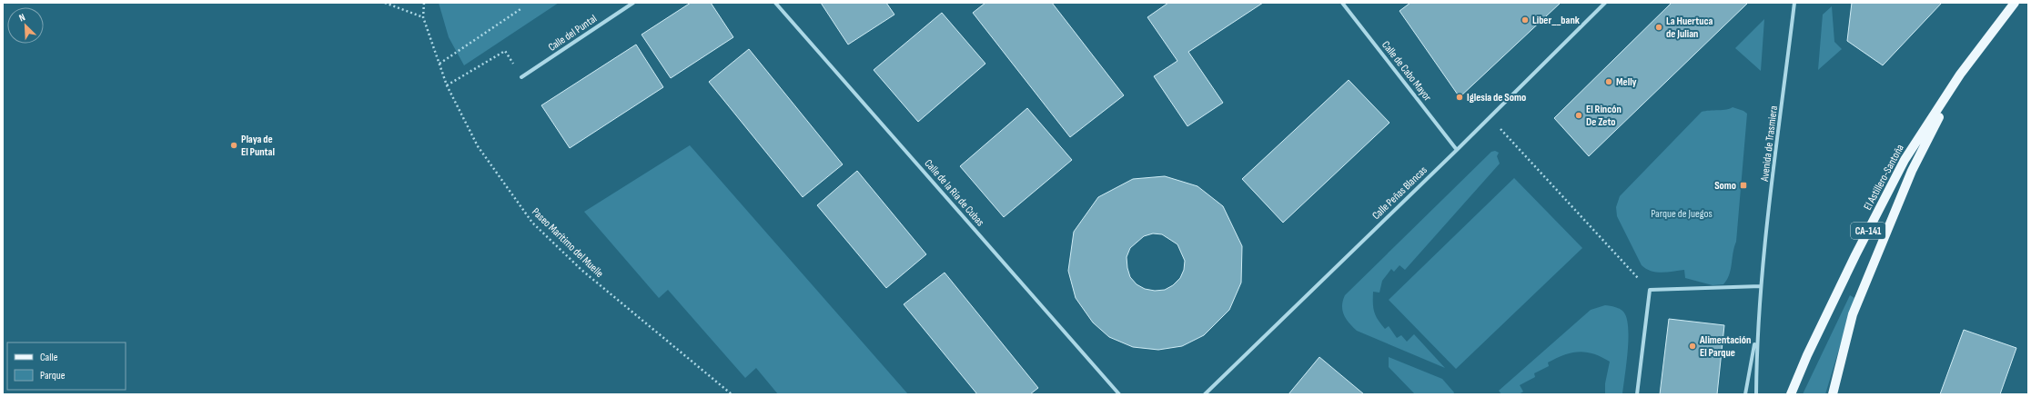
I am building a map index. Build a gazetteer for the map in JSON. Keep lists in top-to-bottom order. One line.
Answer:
{"streets":{"main road":["El Astillero-Santoña","CA-141"],"street":["Calle del Puntal","Calle de Cabo Mayor","Avenida de Trasmiera","Calle de la Ría de Cubas","Calle Peñas Blancas"],"path":["Paseo Marítimo del Muelle"]},"crossings":[["Calle de Cabo Mayor","Calle Peñas Blancas"]],"parks":["Parque de Juegos"],"places":{"other":["Liber__bank","La Huertuca de Julian","Melly","Iglesia de Somo","El Rincón De Zeto","Playa de El Puntal","Alimentación El Parque"],"transit":["Somo"]},"legend":["Calle","Parque"],"north":"top left"}
